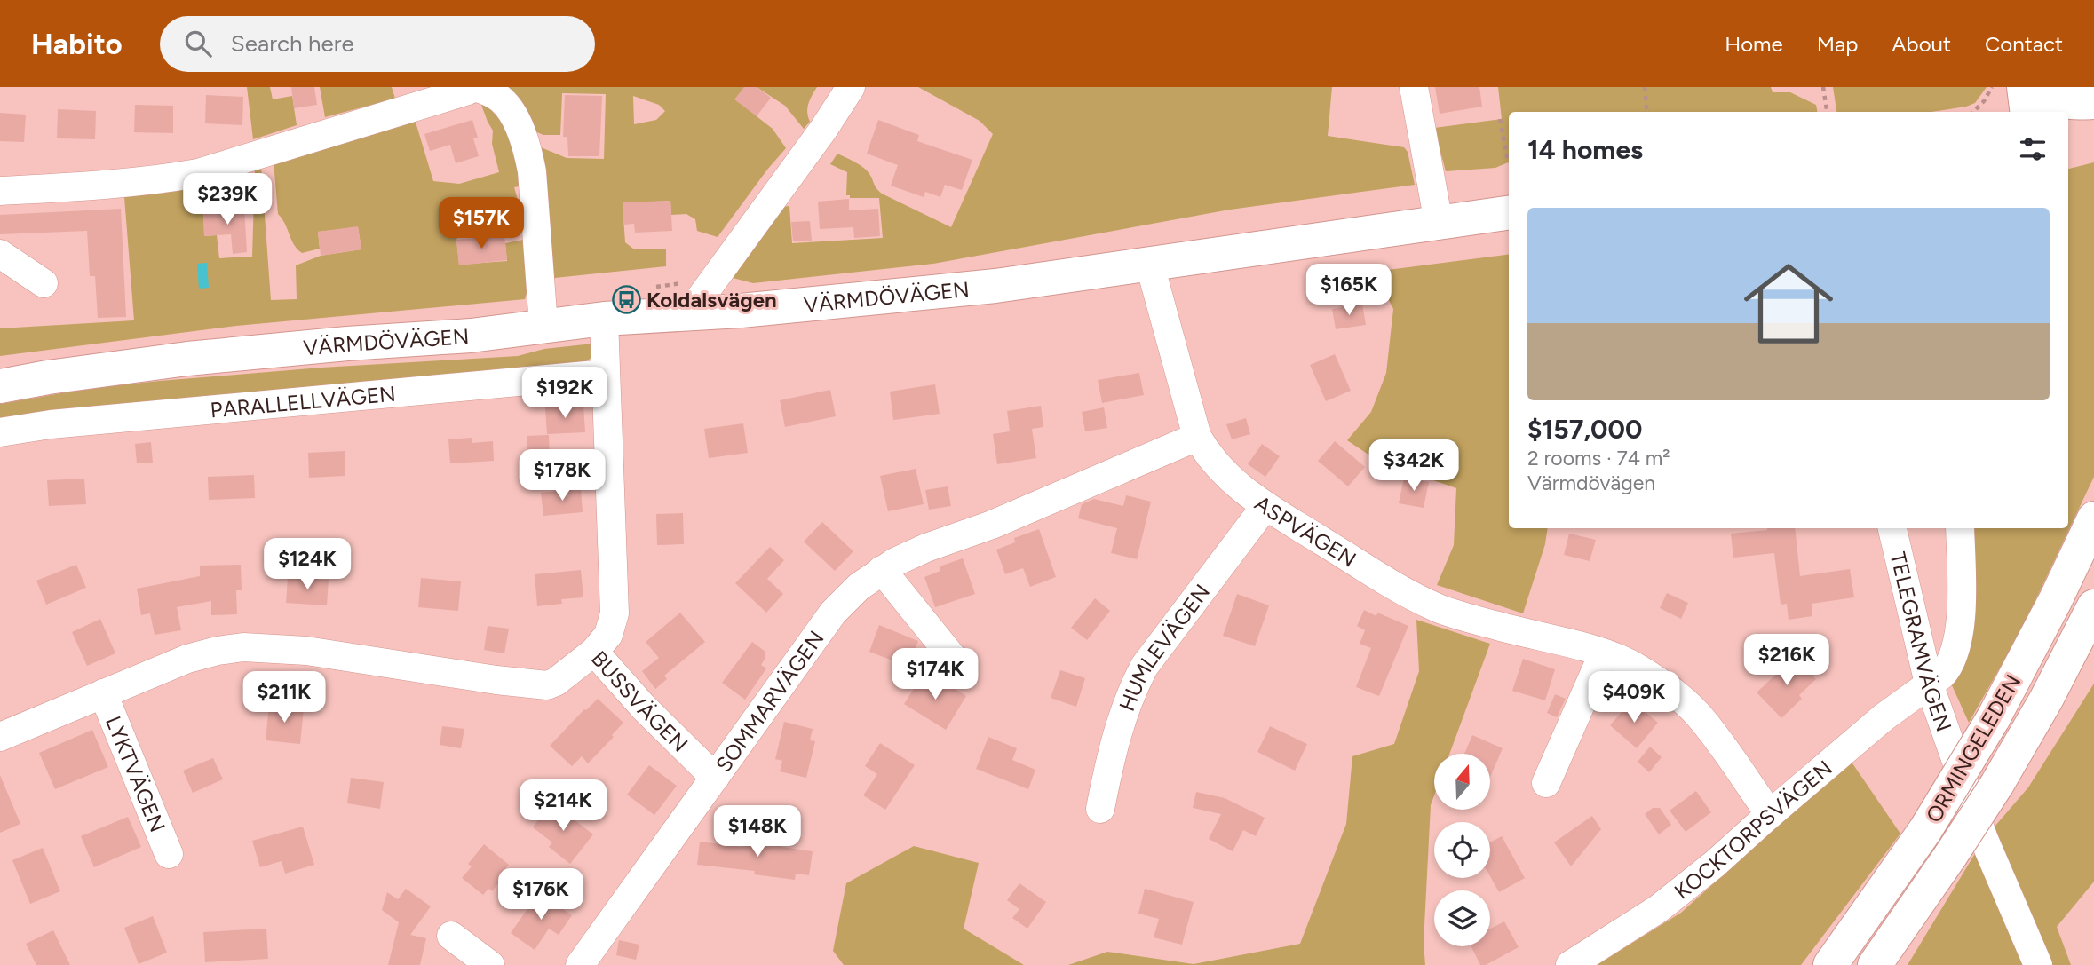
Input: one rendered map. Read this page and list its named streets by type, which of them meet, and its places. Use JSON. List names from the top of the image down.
{
  "streets": {
    "main road": ["VÄRMDÖVÄGEN", "ORMINGELEDEN"],
    "street": [
      "PARALLELLVÄGEN",
      "ASPVÄGEN",
      "TELEGRAMVÄGEN",
      "HUMLEVÄGEN",
      "BUSSVÄGEN",
      "SOMMARVÄGEN",
      "LYKTVÄGEN",
      "KOCKTORPSVÄGEN"
    ]
  },
  "crossings": [
    ["VÄRMDÖVÄGEN", "ASPVÄGEN"],
    ["VÄRMDÖVÄGEN", "BUSSVÄGEN"],
    ["PARALLELLVÄGEN", "BUSSVÄGEN"],
    ["ASPVÄGEN", "HUMLEVÄGEN"],
    ["ASPVÄGEN", "SOMMARVÄGEN"],
    ["ASPVÄGEN", "KOCKTORPSVÄGEN"],
    ["TELEGRAMVÄGEN", "KOCKTORPSVÄGEN"],
    ["BUSSVÄGEN", "SOMMARVÄGEN"]
  ],
  "places": {
    "bus stop": ["Koldalsvägen"]
  },
  "north": "top",
  "page": {
    "header": "Habito",
    "search": "Search here",
    "nav": [
      "Home",
      "Map",
      "About",
      "Contact"
    ],
    "heading": "14 homes",
    "price": [
      "$239K",
      "$157K",
      "$165K",
      "$192K",
      "$342K",
      "$178K",
      "$124K",
      "$216K",
      "$174K",
      "$211K",
      "$409K",
      "$214K",
      "$148K",
      "$176K"
    ],
    "list": [
      {
        "name": "$157,000",
        "note": "2 rooms · 74 m² · Värmdövägen"
      }
    ]
  }
}
